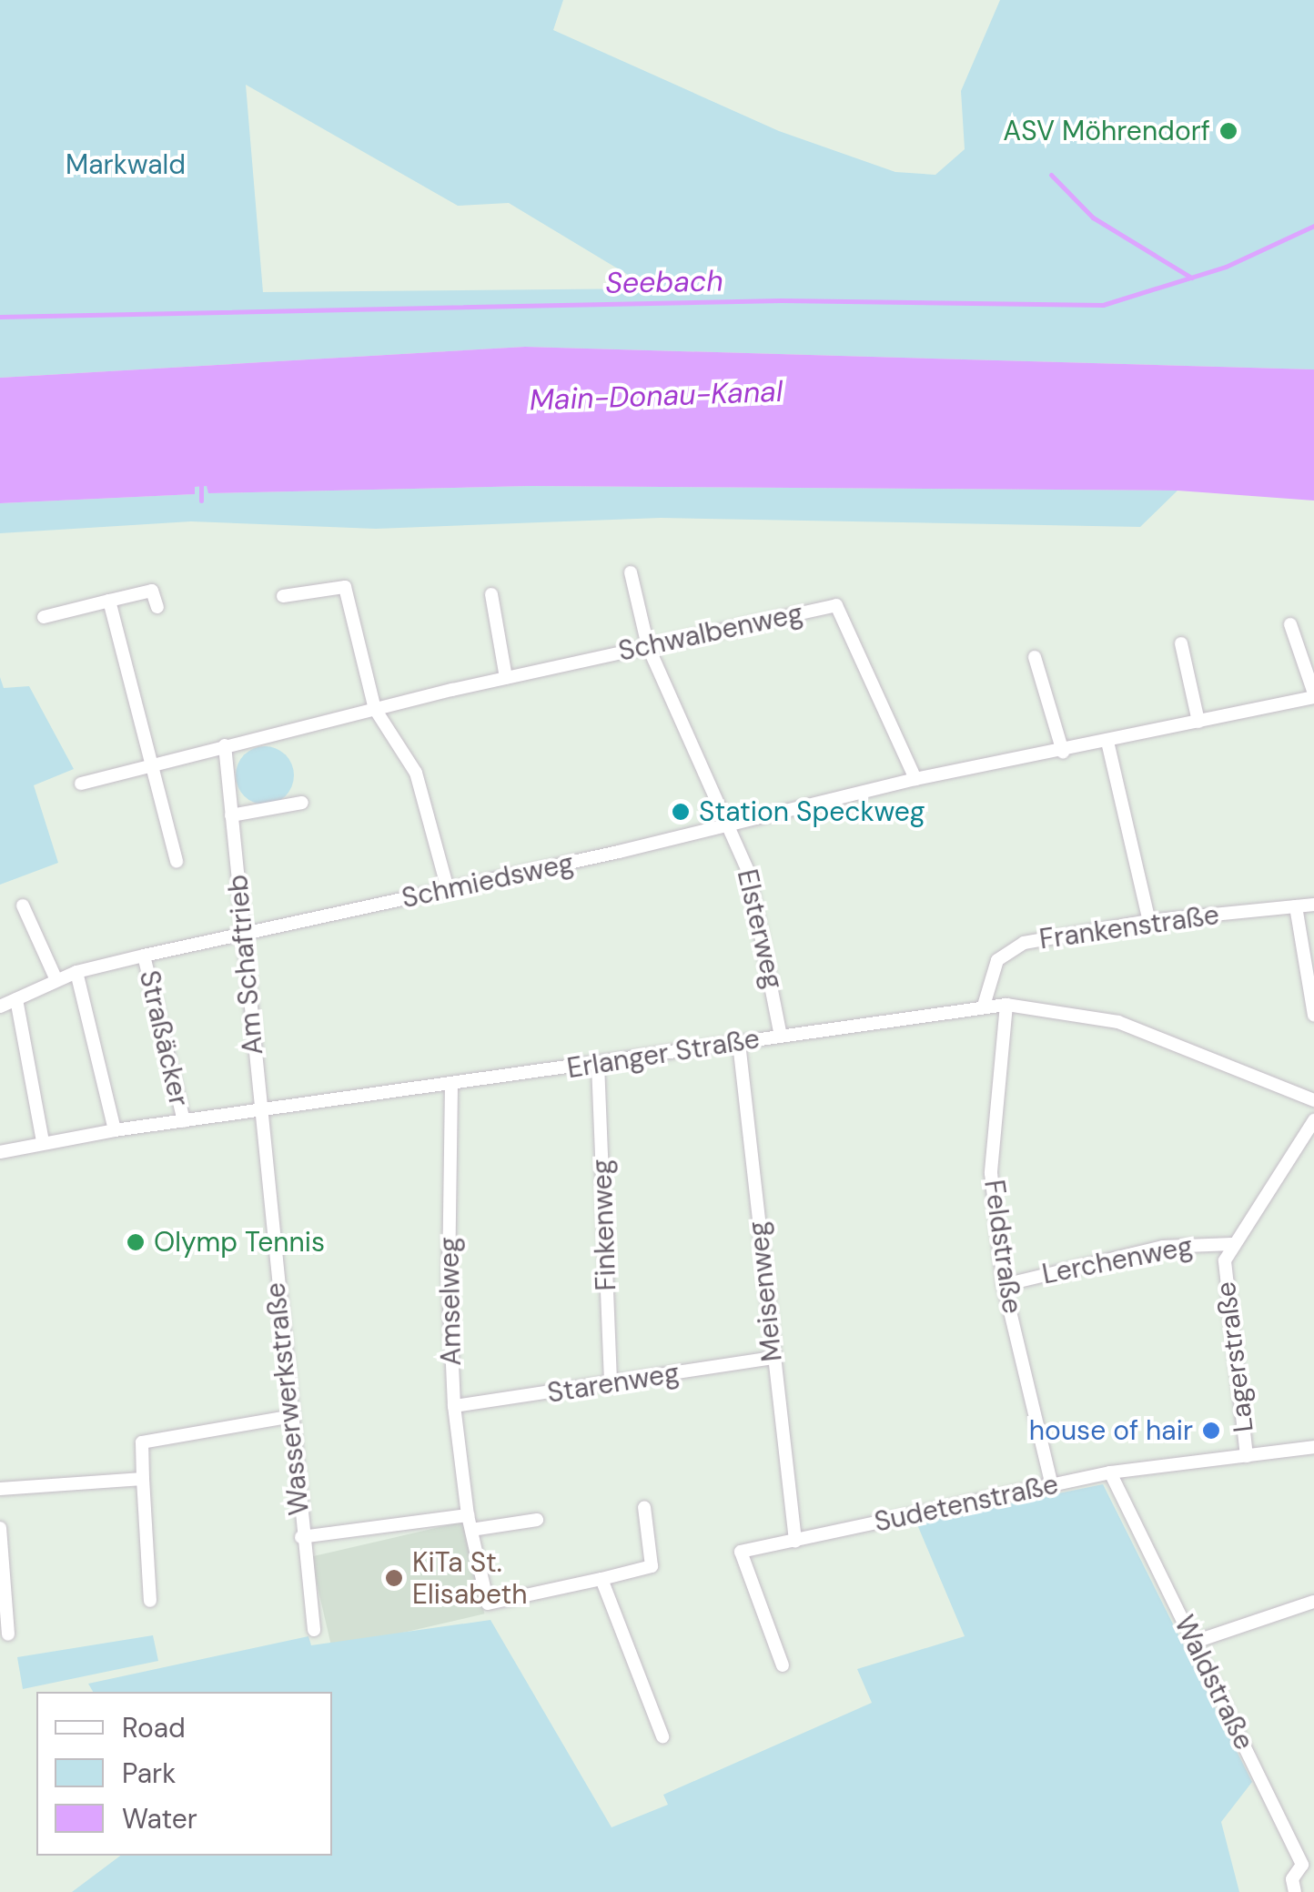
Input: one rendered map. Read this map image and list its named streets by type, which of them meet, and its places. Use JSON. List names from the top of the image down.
{
  "streets": {
    "street": [
      "Schwalbenweg",
      "Schmiedsweg",
      "Frankenstraße",
      "Elsterweg",
      "Am Schaftrieb",
      "Straßäcker",
      "Erlanger Straße",
      "Finkenweg",
      "Feldstraße",
      "Lerchenweg",
      "Meisenweg",
      "Amselweg",
      "Lagerstraße",
      "Starenweg",
      "Wasserwerkstraße",
      "Sudetenstraße",
      "Waldstraße"
    ]
  },
  "crossings": [
    ["Schwalbenweg", "Schmiedsweg"],
    ["Schwalbenweg", "Elsterweg"],
    ["Schwalbenweg", "Am Schaftrieb"],
    ["Schmiedsweg", "Elsterweg"],
    ["Schmiedsweg", "Am Schaftrieb"],
    ["Schmiedsweg", "Straßäcker"],
    ["Frankenstraße", "Erlanger Straße"],
    ["Elsterweg", "Erlanger Straße"],
    ["Am Schaftrieb", "Straßäcker"],
    ["Am Schaftrieb", "Erlanger Straße"],
    ["Am Schaftrieb", "Wasserwerkstraße"],
    ["Straßäcker", "Erlanger Straße"],
    ["Erlanger Straße", "Finkenweg"],
    ["Erlanger Straße", "Feldstraße"],
    ["Erlanger Straße", "Meisenweg"],
    ["Erlanger Straße", "Amselweg"],
    ["Erlanger Straße", "Wasserwerkstraße"],
    ["Finkenweg", "Starenweg"],
    ["Feldstraße", "Lerchenweg"],
    ["Feldstraße", "Sudetenstraße"],
    ["Lerchenweg", "Lagerstraße"],
    ["Meisenweg", "Starenweg"],
    ["Meisenweg", "Sudetenstraße"],
    ["Amselweg", "Starenweg"],
    ["Lagerstraße", "Sudetenstraße"],
    ["Sudetenstraße", "Waldstraße"]
  ],
  "water": ["Seebach", "Main-Donau-Kanal"],
  "parks": ["Markwald"],
  "places": [
    "ASV Möhrendorf",
    "Station Speckweg",
    "Olymp Tennis",
    "house of hair",
    "KiTa St. Elisabeth"
  ],
  "legend": ["Road", "Park", "Water"]
}
